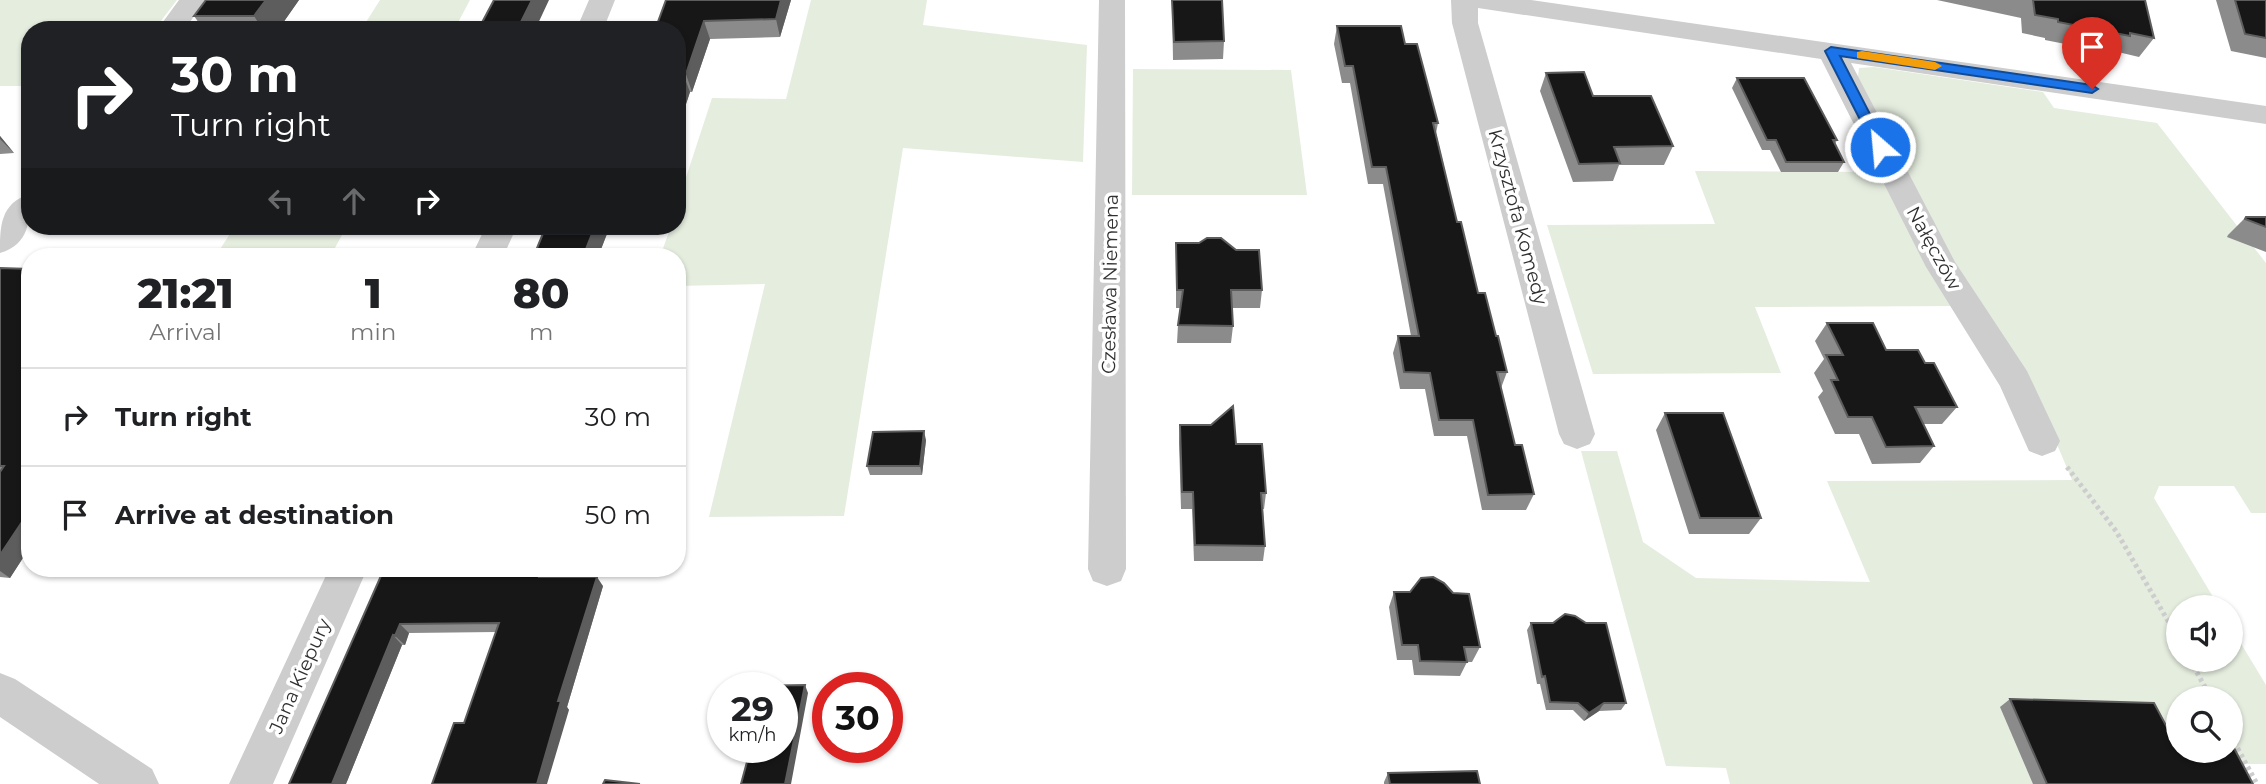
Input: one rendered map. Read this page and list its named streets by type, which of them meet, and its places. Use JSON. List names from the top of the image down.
{
  "streets": {
    "street": [
      "Krzysztofa Komedy",
      "Nałęczów",
      "Czesława Niemena",
      "Jana Kiepury"
    ]
  },
  "page": {
    "turn": ["30 m", "Turn right"],
    "eta": [
      "21:21",
      "Arrival",
      "1",
      "min",
      "80",
      "m"
    ],
    "list": [
      {
        "name": "Turn right",
        "value": "30 m"
      },
      {
        "name": "Arrive at destination",
        "value": "50 m"
      }
    ],
    "speed": "29 km/h",
    "limit": "30"
  }
}
